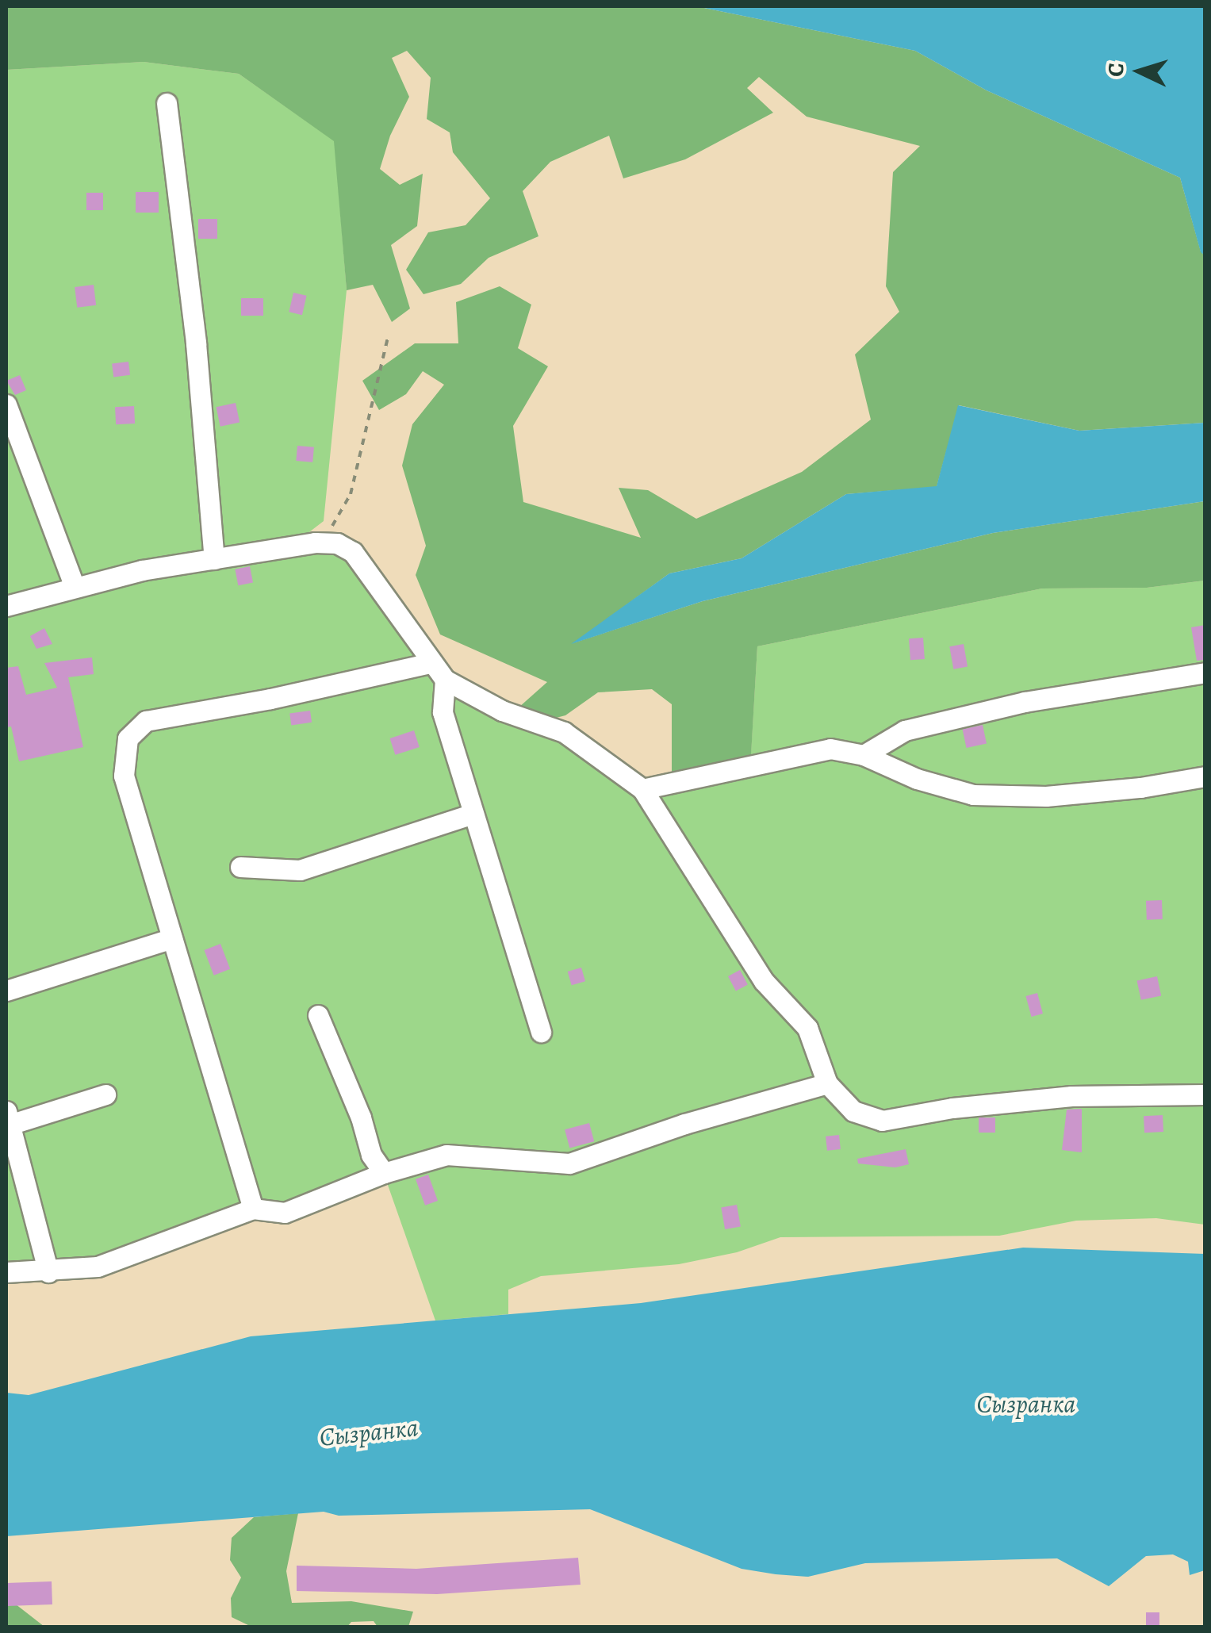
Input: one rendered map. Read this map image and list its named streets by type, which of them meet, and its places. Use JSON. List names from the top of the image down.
{
  "water": ["Сызранка"],
  "north": "left"
}
